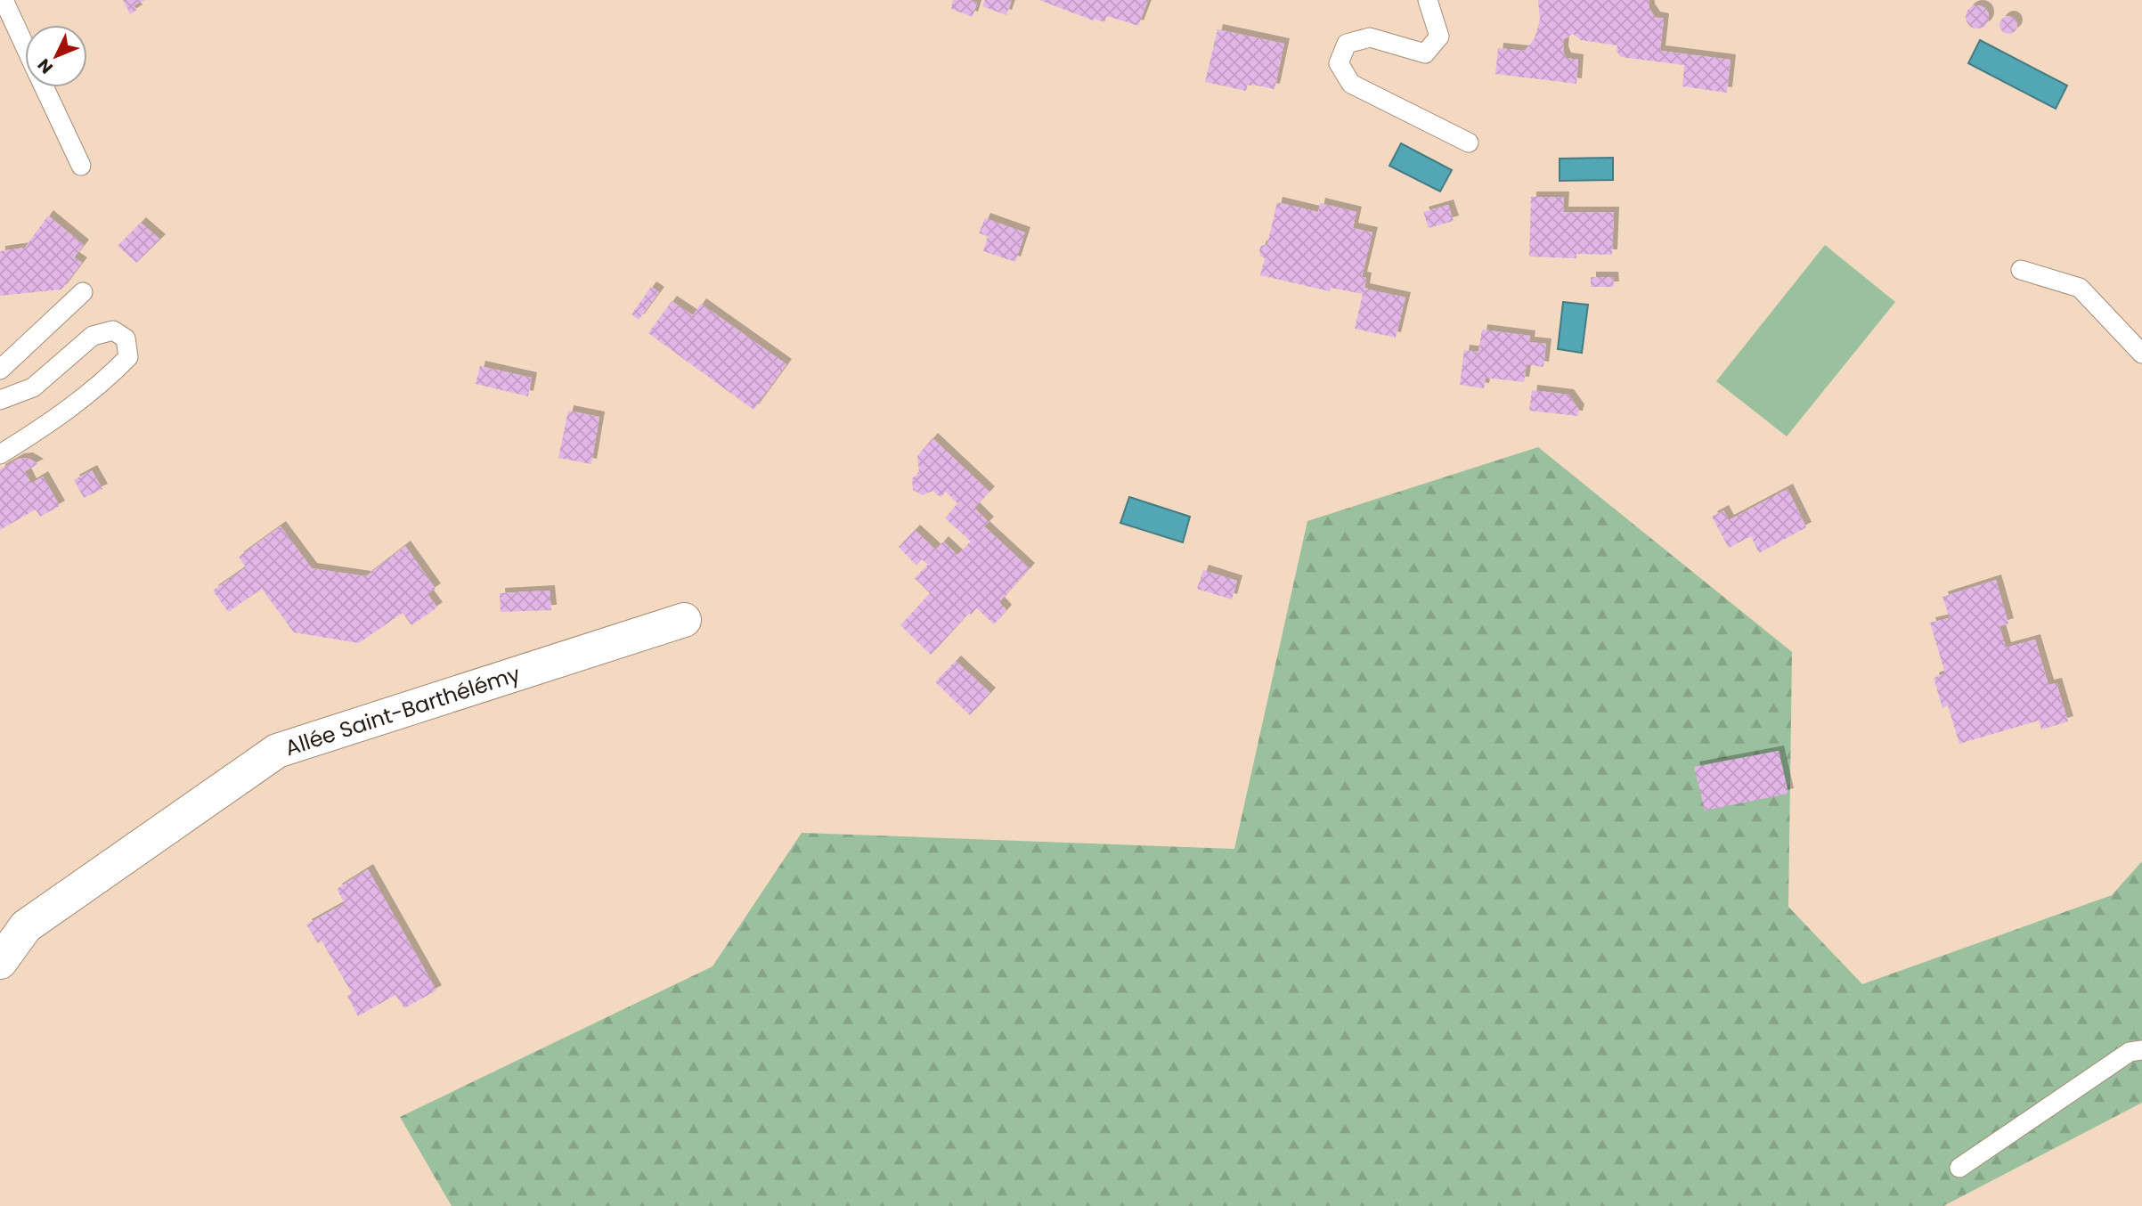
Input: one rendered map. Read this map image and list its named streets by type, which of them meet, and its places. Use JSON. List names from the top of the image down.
{
  "streets": {
    "street": ["Allée Saint-Barthélémy"]
  },
  "north": "bottom left"
}
